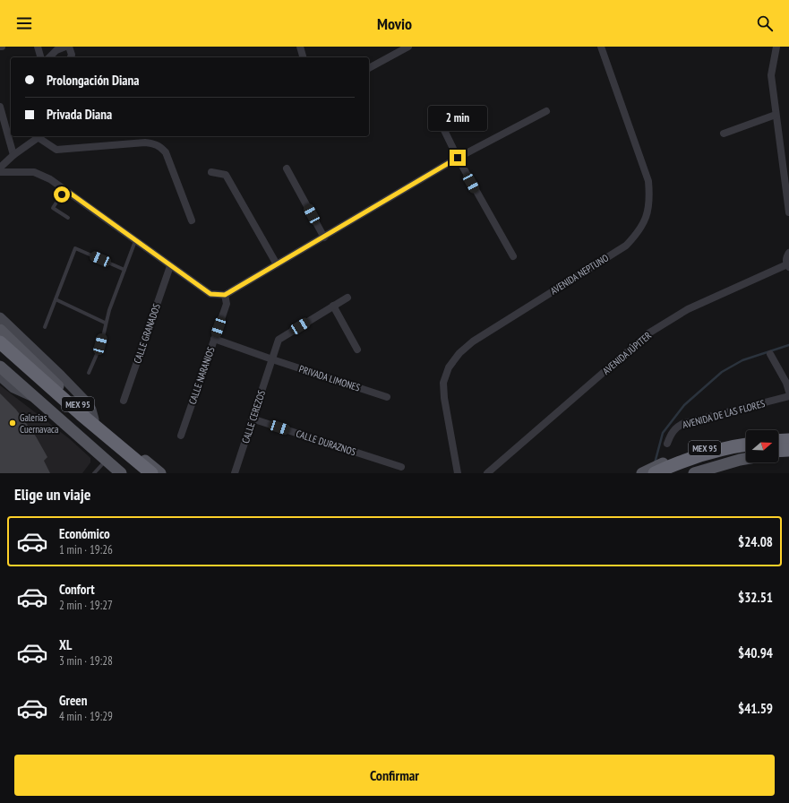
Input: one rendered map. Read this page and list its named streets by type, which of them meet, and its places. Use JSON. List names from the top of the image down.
{
  "streets": {
    "highway": ["MEX 95"],
    "street": [
      "AVENIDA NEPTUNO",
      "CALLE GRANADOS",
      "AVENIDA JÚPITER",
      "CALLE NARANJOS",
      "PRIVADA LIMONES",
      "AVENIDA DE LAS FLORES",
      "CALLE CEREZOS",
      "CALLE DURAZNOS"
    ]
  },
  "crossings": [
    ["CALLE NARANJOS", "PRIVADA LIMONES"],
    ["PRIVADA LIMONES", "CALLE CEREZOS"],
    ["CALLE CEREZOS", "CALLE DURAZNOS"]
  ],
  "places": ["Galerías Cuernavaca"],
  "north": "right",
  "page": {
    "header": "Movio",
    "banner": ["Prolongación Diana", "Privada Diana"],
    "bubble": "2 min",
    "heading": "Elige un viaje",
    "list": [
      {
        "name": "Económico",
        "note": "1 min · 19:26",
        "value": "$24.08"
      },
      {
        "name": "Confort",
        "note": "2 min · 19:27",
        "value": "$32.51"
      },
      {
        "name": "XL",
        "note": "3 min · 19:28",
        "value": "$40.94"
      },
      {
        "name": "Green",
        "note": "4 min · 19:29",
        "value": "$41.59"
      }
    ],
    "buttons": "Confirmar"
  }
}
